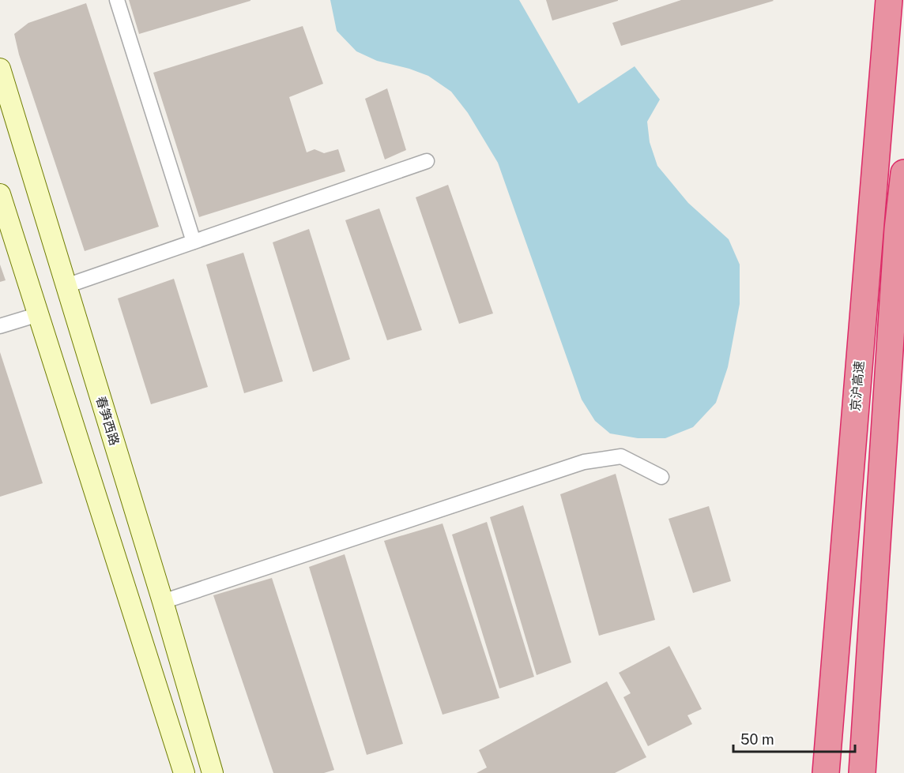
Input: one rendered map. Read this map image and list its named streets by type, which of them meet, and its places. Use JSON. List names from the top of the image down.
{
  "streets": {
    "highway": ["京沪高速"],
    "main road": ["春笋西路"]
  },
  "scale_bar": "50 m"
}
